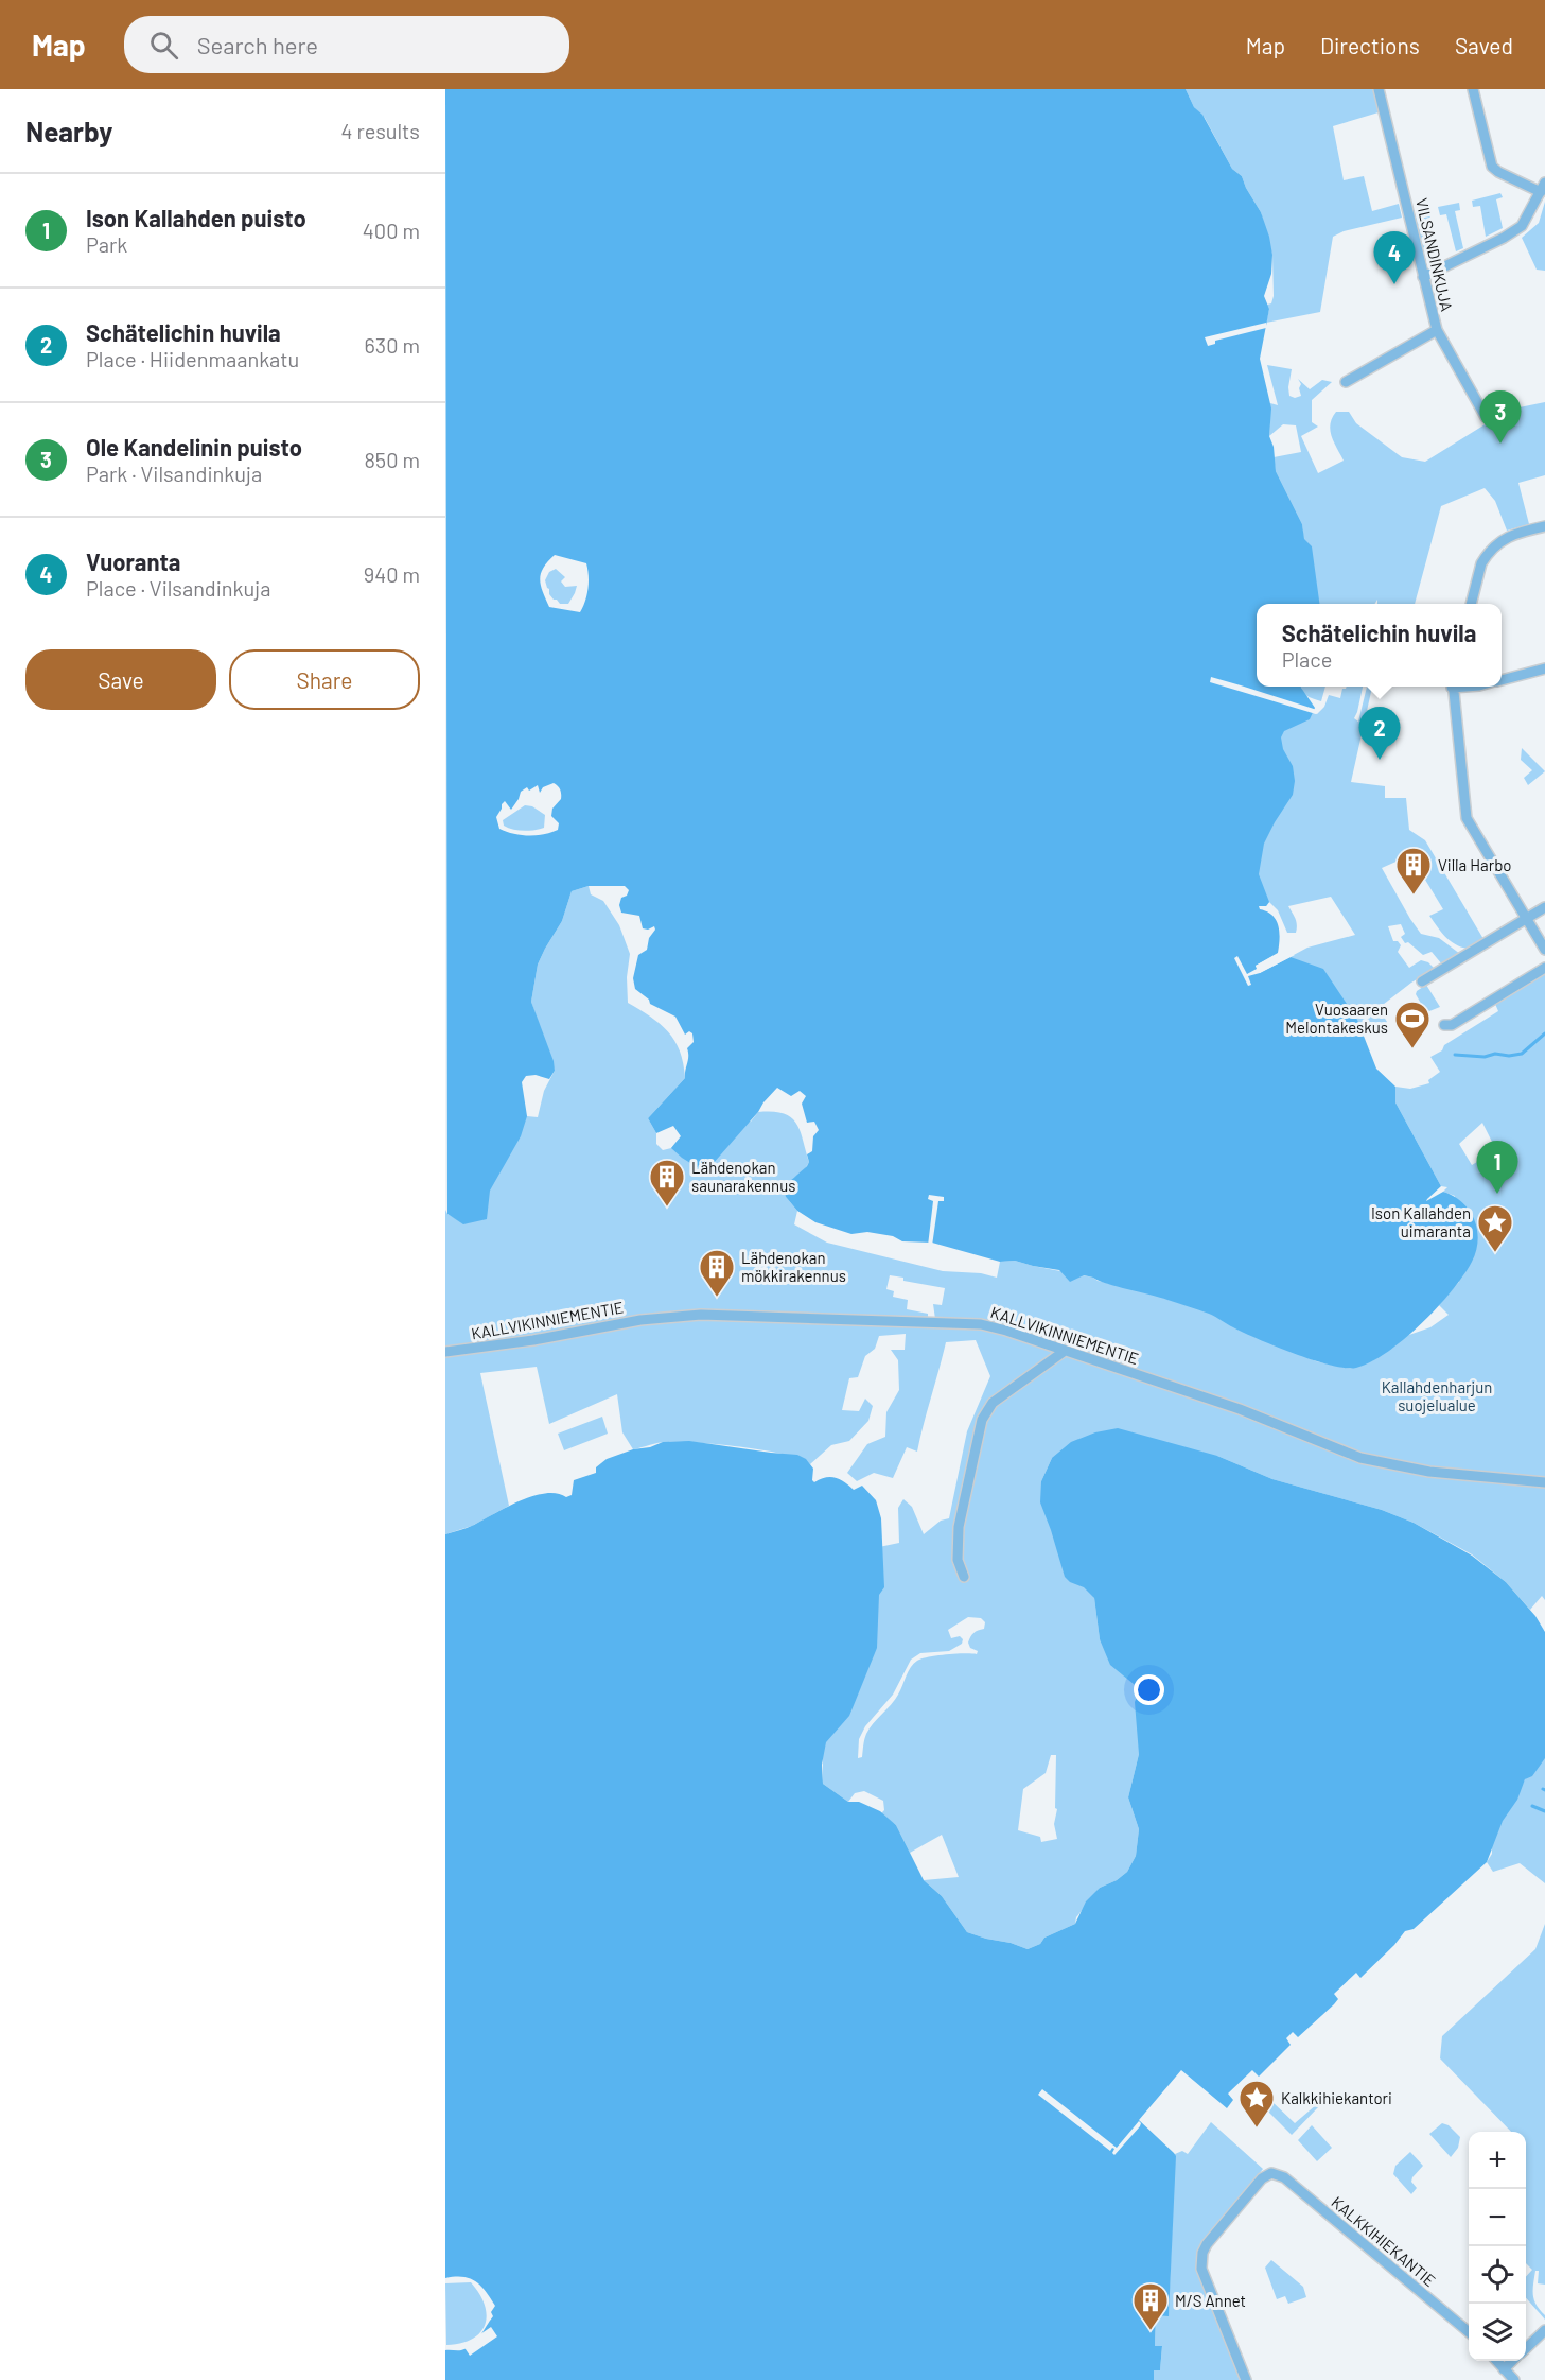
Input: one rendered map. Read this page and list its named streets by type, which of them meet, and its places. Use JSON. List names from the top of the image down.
{
  "streets": {
    "street": ["VILSANDINKUJA", "KALLVIKINNIEMENTIE", "KALKKIHIEKANTIE"]
  },
  "parks": ["Kallahdenharjun suojelualue"],
  "places": {
    "building": [
      "Villa Harbo",
      "Lähdenokan saunarakennus",
      "Lähdenokan mökkirakennus",
      "M/S Annet"
    ],
    "sports": ["Vuosaaren Melontakeskus"],
    "place": ["Ison Kallahden uimaranta", "Kalkkihiekantori"]
  },
  "page": {
    "header": "Map",
    "search": "Search here",
    "nav": ["Map", "Directions", "Saved"],
    "heading": ["Nearby", "4 results"],
    "list": [
      {
        "mark": "1",
        "name": "Ison Kallahden puisto",
        "note": "Park",
        "value": "400 m"
      },
      {
        "mark": "2",
        "name": "Schätelichin huvila",
        "note": "Place · Hiidenmaankatu",
        "value": "630 m"
      },
      {
        "mark": "3",
        "name": "Ole Kandelinin puisto",
        "note": "Park · Vilsandinkuja",
        "value": "850 m"
      },
      {
        "mark": "4",
        "name": "Vuoranta",
        "note": "Place · Vilsandinkuja",
        "value": "940 m"
      }
    ],
    "pins": [
      "4",
      "3",
      "2",
      "1"
    ],
    "popup": ["Schätelichin huvila", "Place"],
    "buttons": ["Save", "Share"],
    "map_buttons": ["+", "−"]
  }
}
